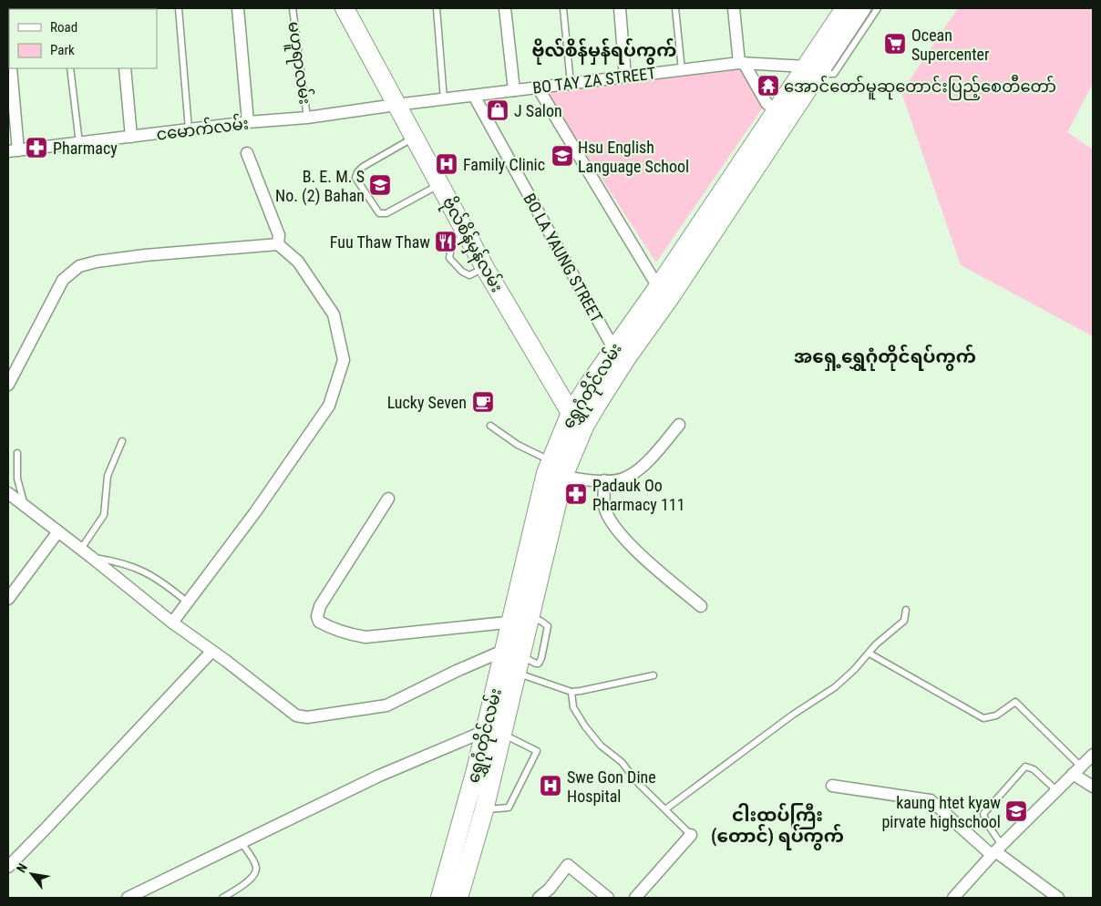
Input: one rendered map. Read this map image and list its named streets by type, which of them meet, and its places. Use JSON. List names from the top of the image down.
{
  "streets": {
    "main road": ["ဗိုလ်စိန်မှန်လမ်း", "ရွှေဂုံတိုင်လမ်း"],
    "street": ["BO TAY ZA STREET", "ငမောက်လမ်း", "BO LA YAUNG STREET"],
    "lane": ["မဟူရာလမ်း"]
  },
  "crossings": [
    ["မဟူရာလမ်း", "ငမောက်လမ်း"],
    ["BO TAY ZA STREET", "ငမောက်လမ်း"],
    ["BO TAY ZA STREET", "ဗိုလ်စိန်မှန်လမ်း"],
    ["BO TAY ZA STREET", "BO LA YAUNG STREET"],
    ["BO TAY ZA STREET", "ရွှေဂုံတိုင်လမ်း"],
    ["ငမောက်လမ်း", "ဗိုလ်စိန်မှန်လမ်း"],
    ["ဗိုလ်စိန်မှန်လမ်း", "ရွှေဂုံတိုင်လမ်း"],
    ["BO LA YAUNG STREET", "ရွှေဂုံတိုင်လမ်း"]
  ],
  "districts": ["ဗိုလ်စိန်မှန်ရပ်ကွက်", "အရှေ့ရွှေဂုံတိုင်ရပ်ကွက်", "ငါးထပ်ကြီး (တောင်) ရပ်ကွက်"],
  "places": {
    "supermarket": ["Ocean Supercenter"],
    "temple": ["အောင်တော်မူဆုတောင်းပြည့်စေတီတော်"],
    "shop": ["J Salon"],
    "pharmacy": ["Pharmacy", "Padauk Oo Pharmacy 111"],
    "school or university": ["Hsu English Language School", "B. E. M. S No. (2) Bahan", "kaung htet kyaw pirvate highschool"],
    "hospital": ["Family Clinic", "Swe Gon Dine Hospital"],
    "restaurant": ["Fuu Thaw Thaw"],
    "cafe": ["Lucky Seven"]
  },
  "legend": ["Road", "Park"],
  "north": "top left"
}
